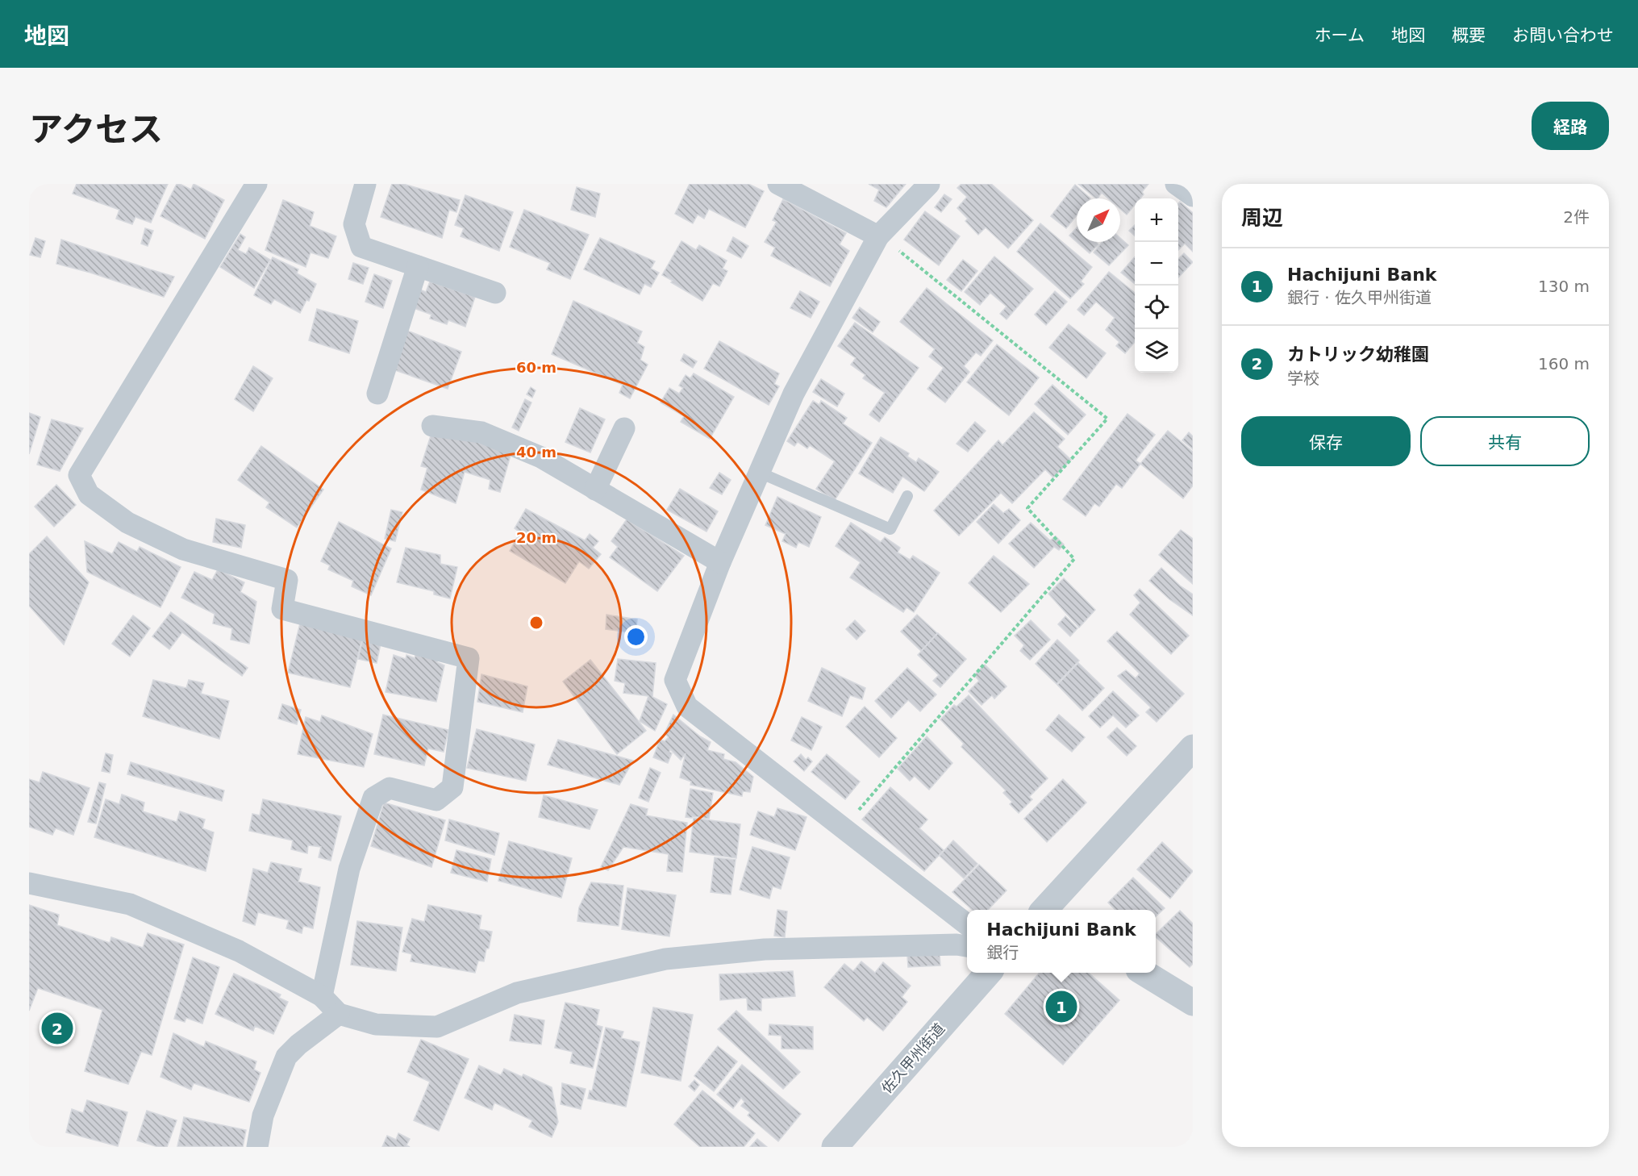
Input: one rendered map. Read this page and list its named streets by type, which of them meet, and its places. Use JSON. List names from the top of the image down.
{
  "streets": {
    "street": ["佐久甲州街道"]
  },
  "north": "top right",
  "page": {
    "header": "地図",
    "nav": [
      "ホーム",
      "地図",
      "概要",
      "お問い合わせ"
    ],
    "title": "アクセス",
    "buttons": [
      "経路",
      ["保存", "共有"]
    ],
    "heading": ["周辺", "2件"],
    "map_buttons": ["+", "−"],
    "list": [
      {
        "mark": "1",
        "name": "Hachijuni Bank",
        "note": "銀行 · 佐久甲州街道",
        "value": "130 m"
      },
      {
        "mark": "2",
        "name": "カトリック幼稚園",
        "note": "学校",
        "value": "160 m"
      }
    ],
    "popup": ["Hachijuni Bank", "銀行"],
    "pins": ["1", "2"]
  },
  "rings": ["60 m", "40 m", "20 m"]
}
